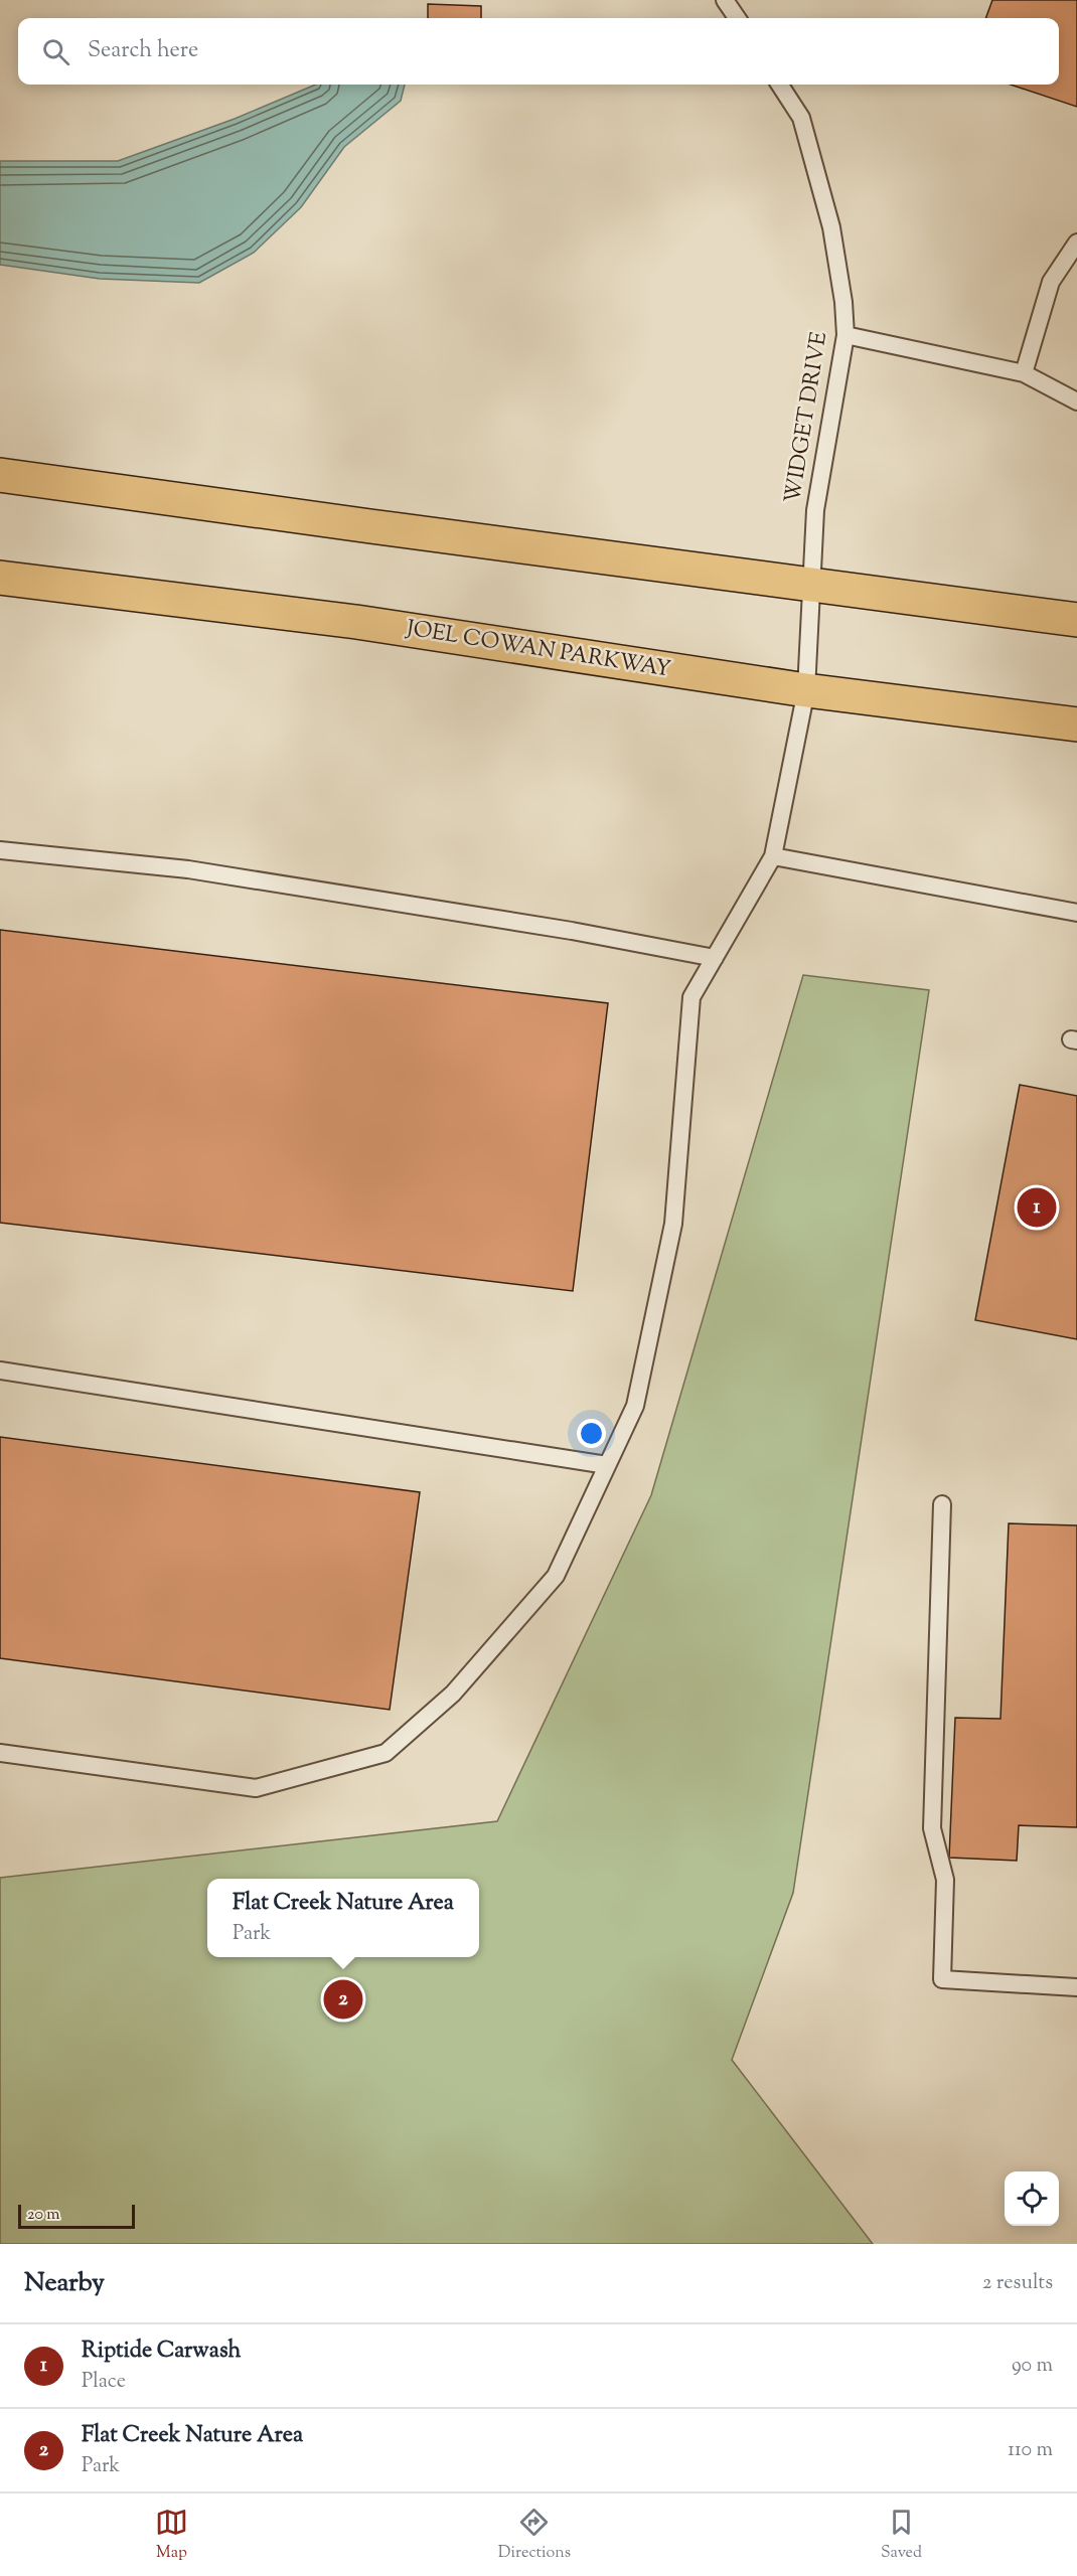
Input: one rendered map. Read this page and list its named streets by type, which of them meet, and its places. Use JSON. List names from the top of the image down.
{
  "streets": {
    "main road": ["JOEL COWAN PARKWAY"],
    "lane": ["WIDGET DRIVE"]
  },
  "crossings": [
    ["WIDGET DRIVE", "JOEL COWAN PARKWAY"]
  ],
  "scale_bar": "20 m",
  "page": {
    "search": "Search here",
    "pins": ["1", "2"],
    "popup": ["Flat Creek Nature Area", "Park"],
    "scale": "20 m",
    "heading": ["Nearby", "2 results"],
    "list": [
      {
        "mark": "1",
        "name": "Riptide Carwash",
        "note": "Place",
        "value": "90 m"
      },
      {
        "mark": "2",
        "name": "Flat Creek Nature Area",
        "note": "Park",
        "value": "110 m"
      }
    ],
    "nav": ["Map", "Directions", "Saved"]
  }
}
